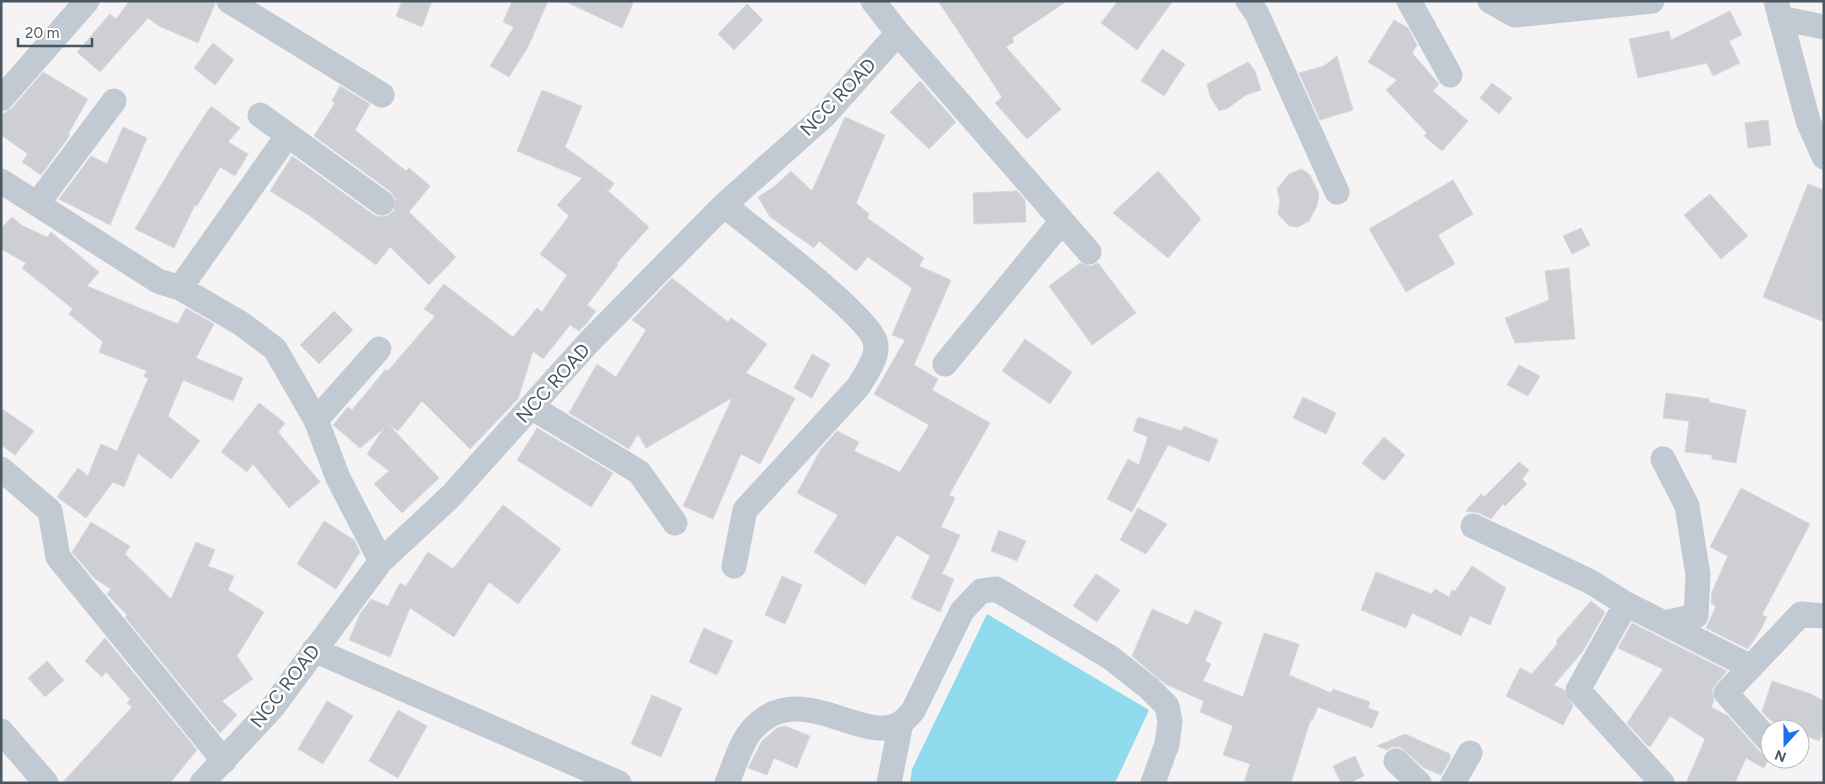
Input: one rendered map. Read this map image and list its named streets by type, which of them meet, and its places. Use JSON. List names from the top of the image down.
{
  "streets": {
    "street": ["NCC ROAD"]
  },
  "scale_bar": "20 m",
  "north": "bottom"
}
